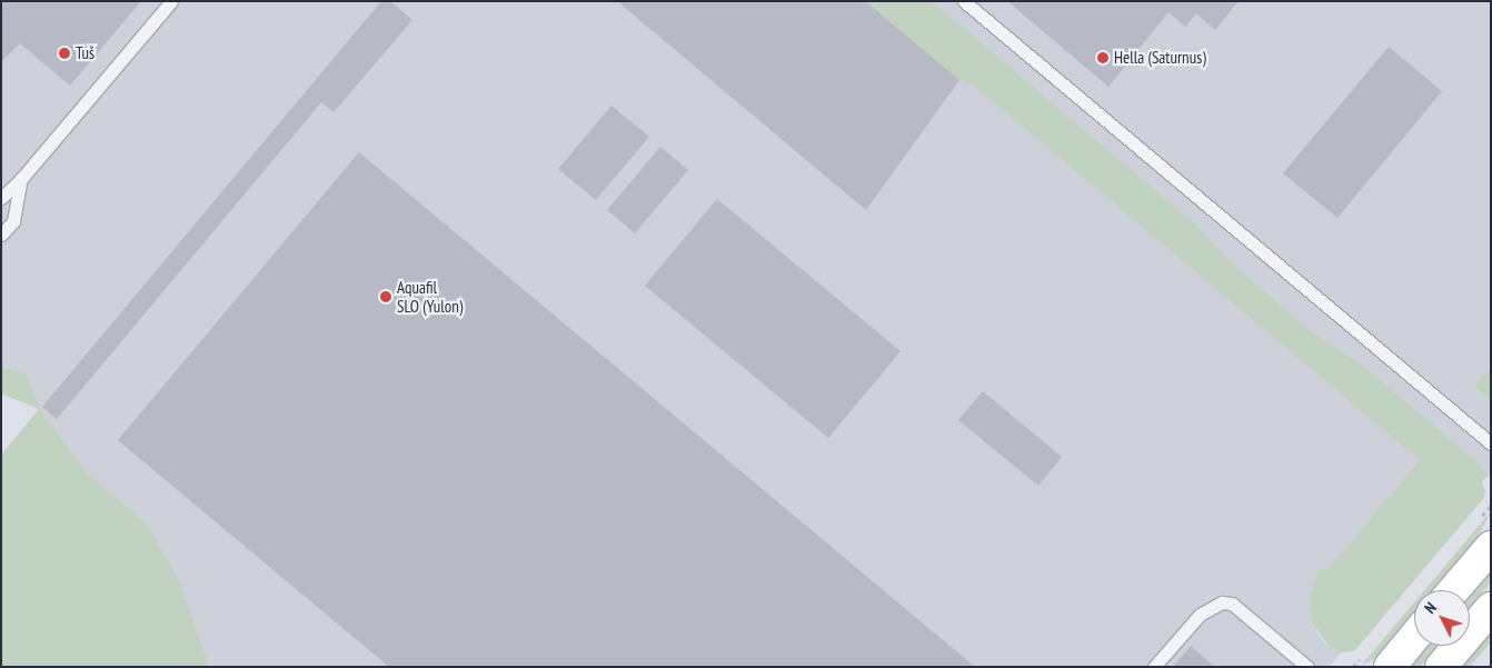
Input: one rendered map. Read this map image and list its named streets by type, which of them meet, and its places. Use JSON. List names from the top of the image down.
{
  "places": ["Tuš", "Hella (Saturnus)", "Aquafil SLO (Yulon)"],
  "north": "top left"
}
